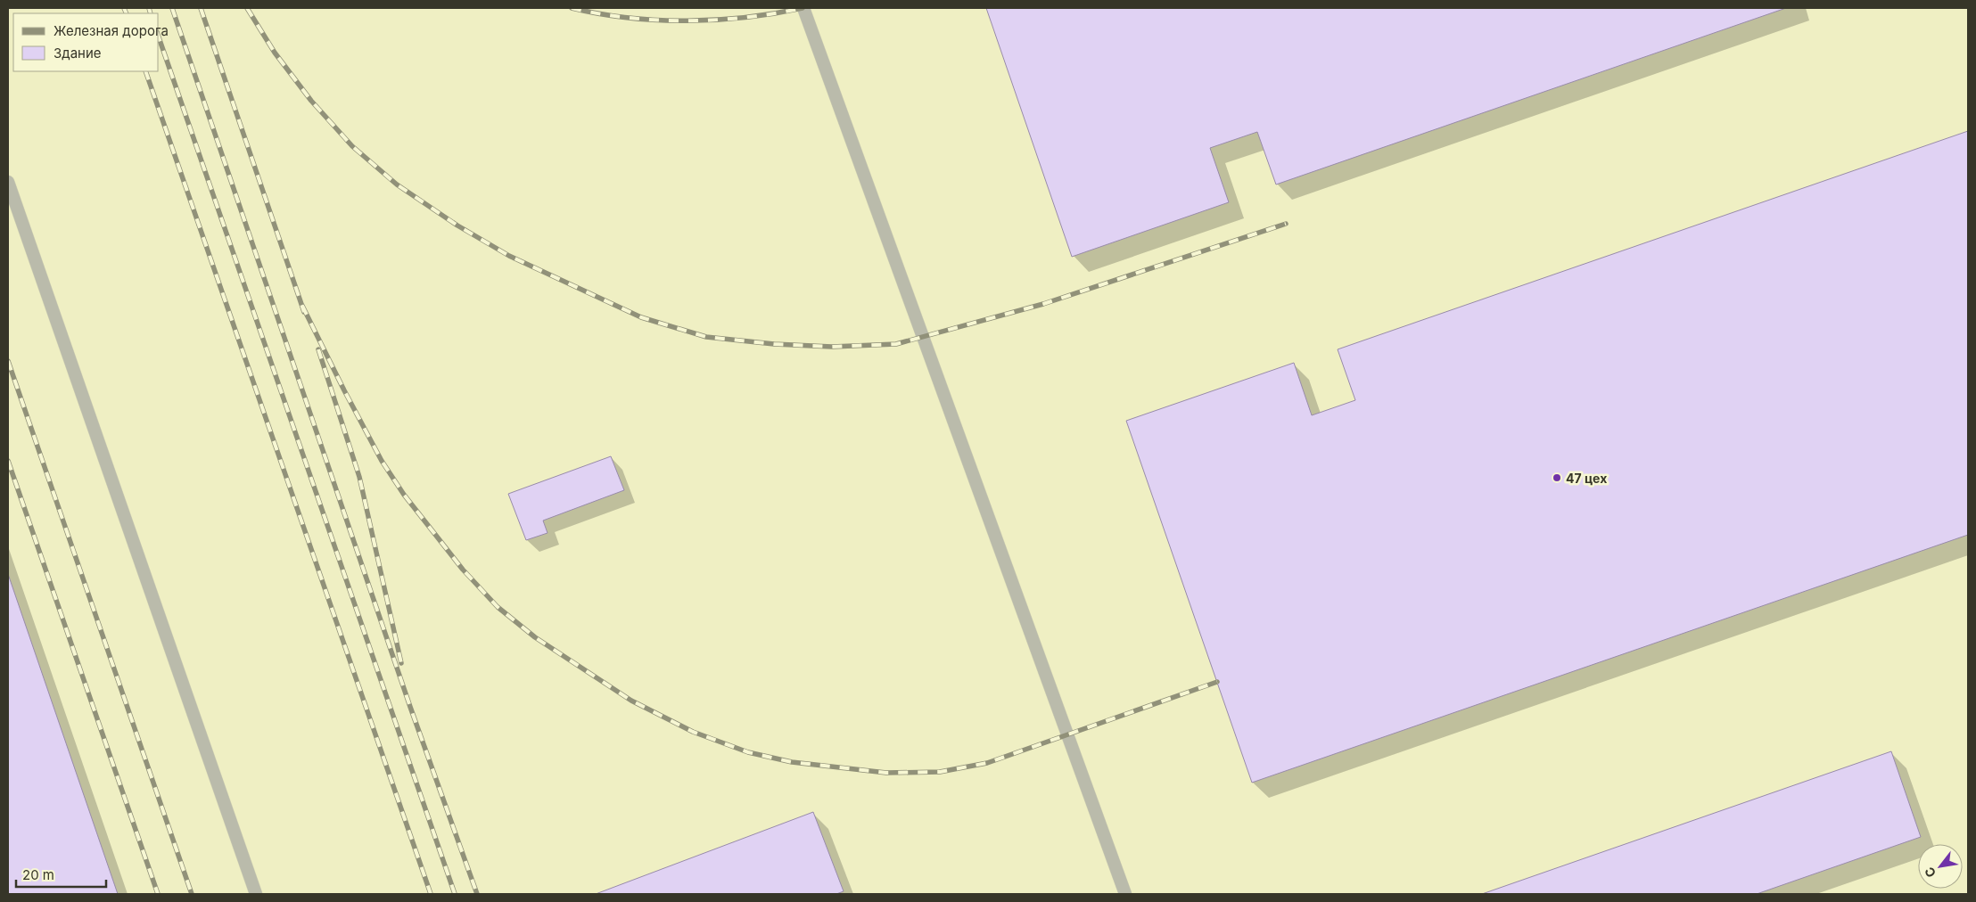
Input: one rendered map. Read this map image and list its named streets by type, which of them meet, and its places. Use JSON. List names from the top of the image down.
{
  "places": ["47 цех"],
  "legend": ["Железная дорога", "Здание"],
  "scale_bar": "20 m",
  "north": "bottom left"
}
